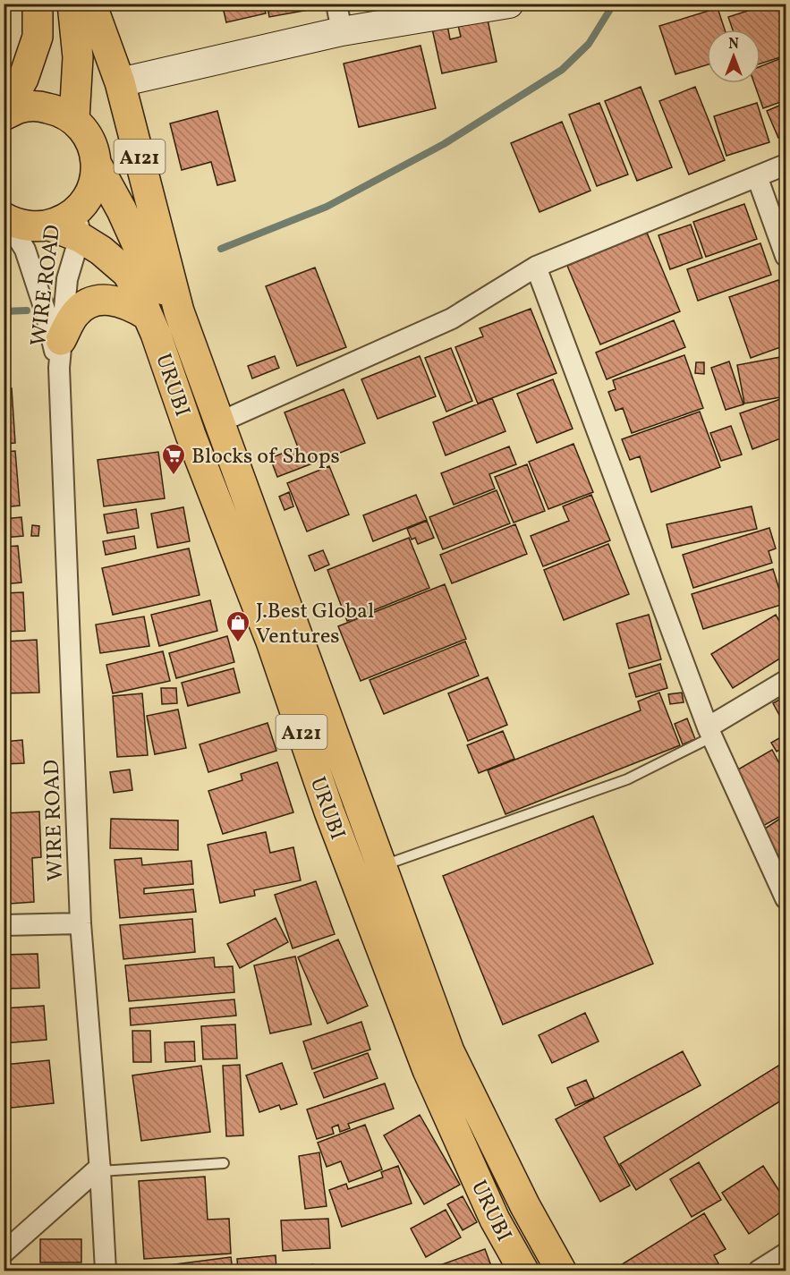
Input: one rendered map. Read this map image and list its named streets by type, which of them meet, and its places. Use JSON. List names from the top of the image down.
{
  "streets": {
    "highway": ["A121", "URUBI"],
    "street": ["WIRE ROAD"]
  },
  "crossings": [
    ["A121", "WIRE ROAD"],
    ["A121", "URUBI"],
    ["WIRE ROAD", "URUBI"]
  ],
  "places": {
    "supermarket": ["Blocks of Shops"],
    "shop": ["J.Best Global Ventures"]
  },
  "north": "top"
}
